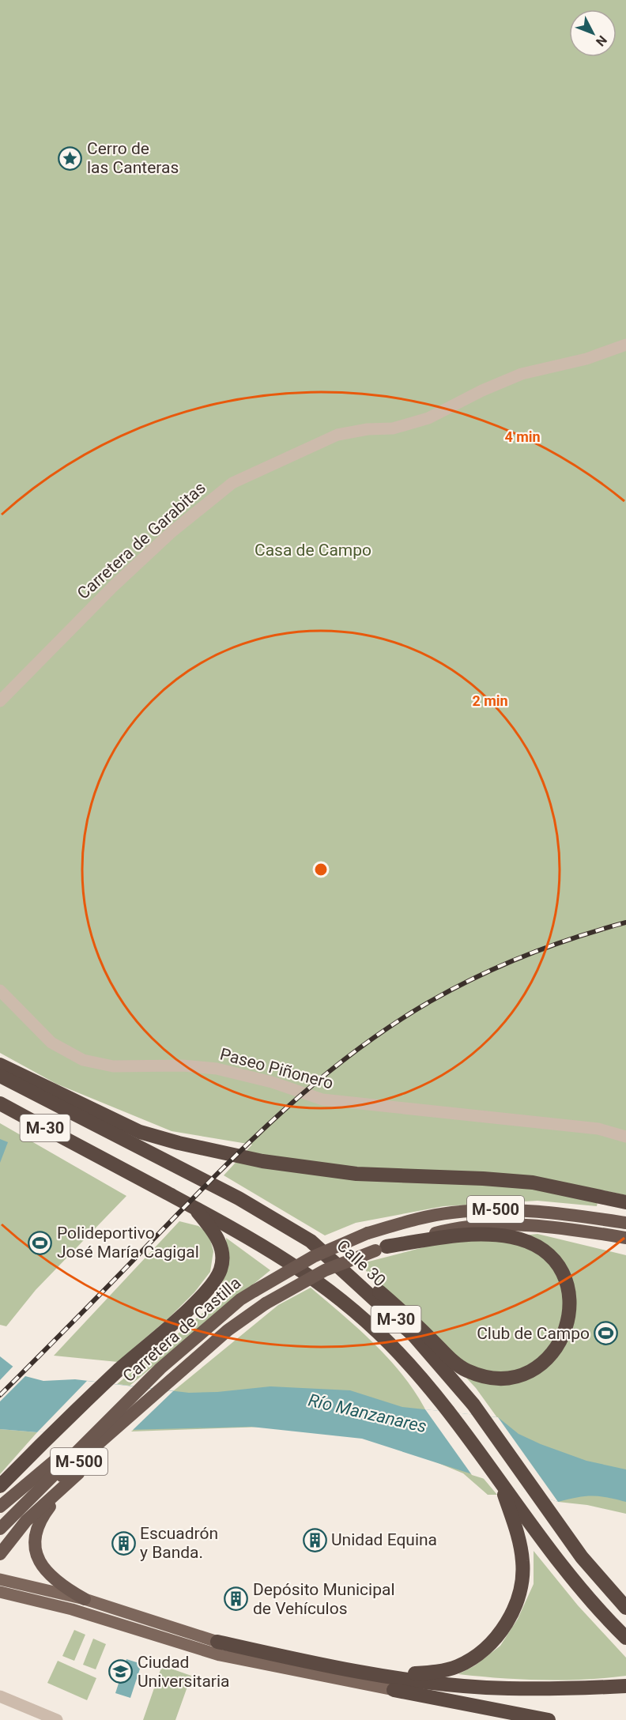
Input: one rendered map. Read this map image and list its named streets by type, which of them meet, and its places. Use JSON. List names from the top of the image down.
{
  "streets": {
    "highway": [
      "M-30",
      "M-500",
      "Calle 30",
      "Carretera de Castilla"
    ],
    "street": ["Carretera de Garabitas", "Paseo Piñonero"]
  },
  "crossings": [
    ["M-500", "Carretera de Castilla"]
  ],
  "water": ["Río Manzanares"],
  "parks": ["Casa de Campo"],
  "places": {
    "place": ["Cerro de las Canteras"],
    "sports": ["Polideportivo José María Cagigal", "Club de Campo"],
    "building": ["Unidad Equina", "Escuadrón y Banda.", "Depósito Municipal de Vehículos"],
    "school or university": ["Ciudad Universitaria"]
  },
  "north": "bottom right",
  "rings": ["4 min", "2 min"]
}
